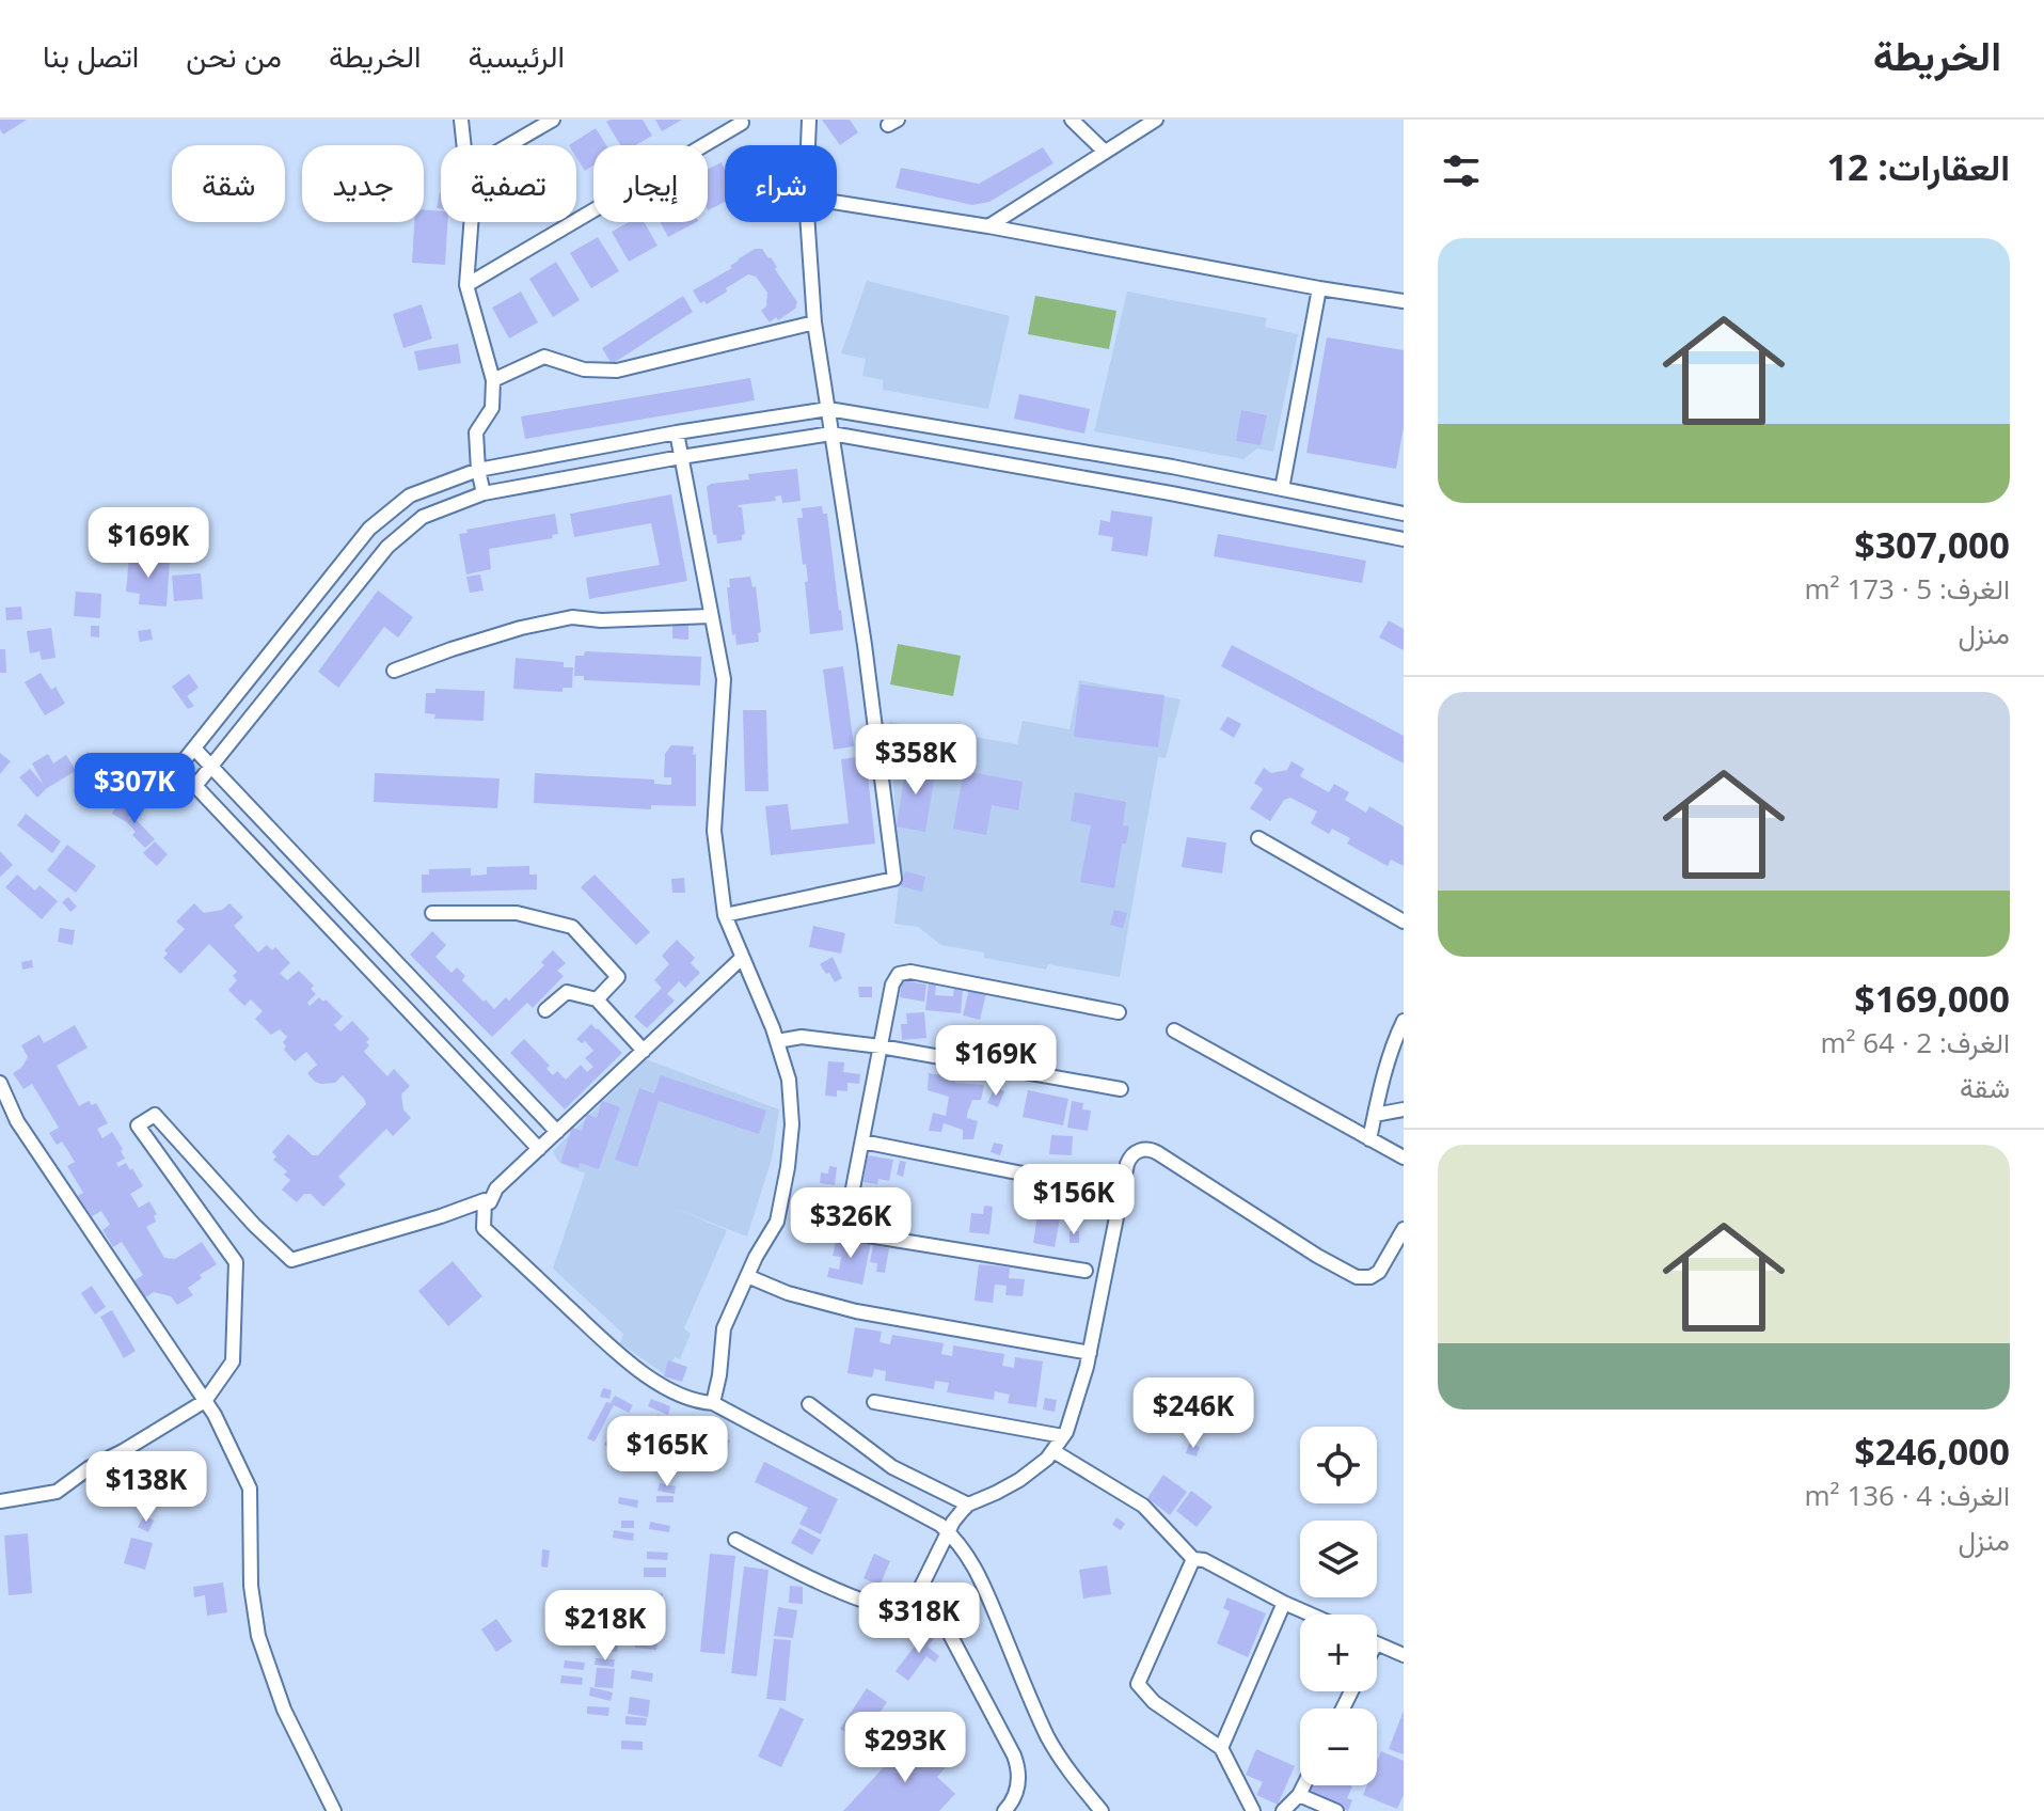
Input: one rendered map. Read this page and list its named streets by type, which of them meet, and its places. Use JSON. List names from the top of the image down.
{
  "page": {
    "header": "الخريطة",
    "nav": [
      "الرئيسية",
      "الخريطة",
      "من نحن",
      "اتصل بنا"
    ],
    "heading": "العقارات: 12",
    "chip": [
      "شراء",
      "إيجار",
      "تصفية",
      "جديد",
      "شقة"
    ],
    "list": [
      {
        "name": "$307,000",
        "note": "الغرف: 5 · 173 m² · منزل"
      },
      {
        "name": "$169,000",
        "note": "الغرف: 2 · 64 m² · شقة"
      },
      {
        "name": "$246,000",
        "note": "الغرف: 4 · 136 m² · منزل"
      }
    ],
    "price": [
      "$169K",
      "$358K",
      "$307K",
      "$169K",
      "$156K",
      "$326K",
      "$246K",
      "$165K",
      "$138K",
      "$318K",
      "$218K",
      "$293K"
    ],
    "map_buttons": ["+", "−"]
  }
}
